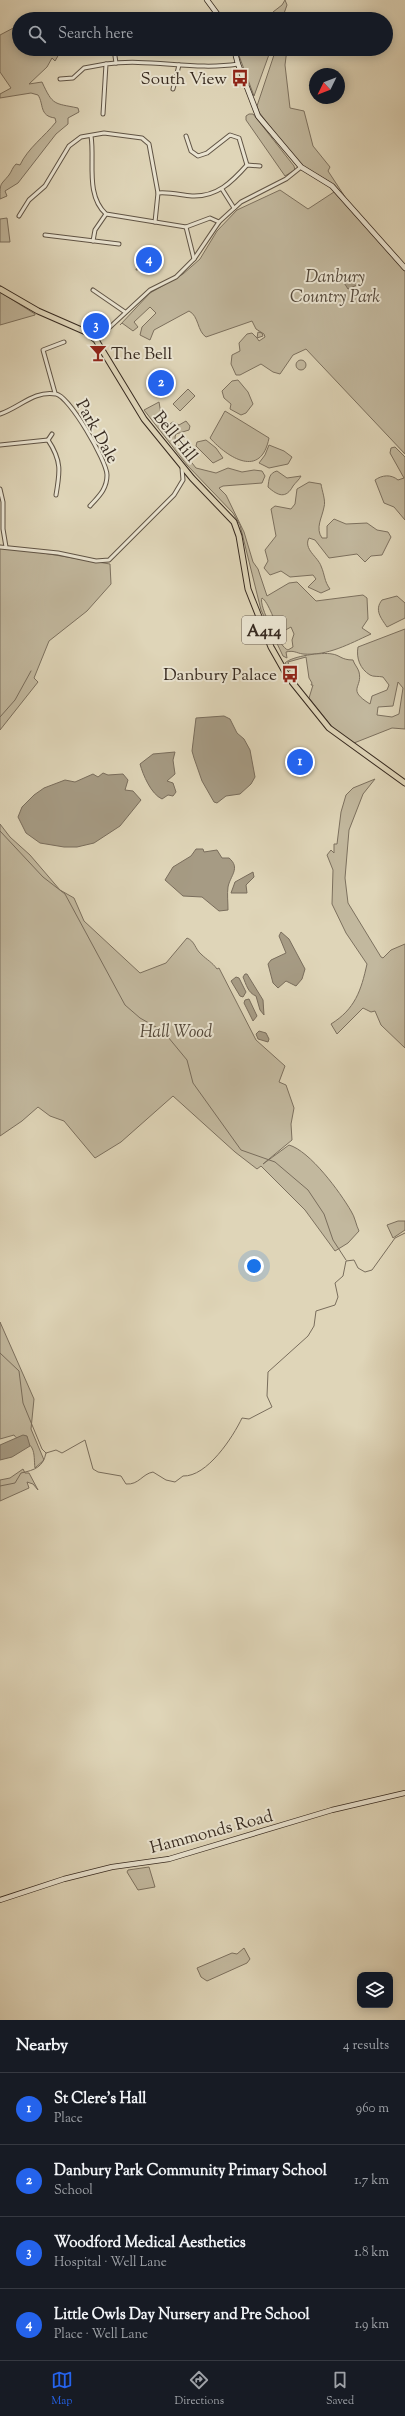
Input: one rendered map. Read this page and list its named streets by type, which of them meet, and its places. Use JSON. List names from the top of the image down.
{
  "streets": {
    "main road": ["Bell Hill", "A414"],
    "street": ["Park Dale", "Hammonds Road"]
  },
  "crossings": [
    ["Bell Hill", "A414"]
  ],
  "parks": ["Danbury Country Park", "Hall Wood"],
  "places": {
    "bus stop": ["South View", "Danbury Palace"],
    "bar": ["The Bell"]
  },
  "north": "bottom left",
  "page": {
    "search": "Search here",
    "pins": [
      "4",
      "3",
      "2",
      "1"
    ],
    "heading": ["Nearby", "4 results"],
    "list": [
      {
        "mark": "1",
        "name": "St Clere's Hall",
        "note": "Place",
        "value": "960 m"
      },
      {
        "mark": "2",
        "name": "Danbury Park Community Primary School",
        "note": "School",
        "value": "1.7 km"
      },
      {
        "mark": "3",
        "name": "Woodford Medical Aesthetics",
        "note": "Hospital · Well Lane",
        "value": "1.8 km"
      },
      {
        "mark": "4",
        "name": "Little Owls Day Nursery and Pre School",
        "note": "Place · Well Lane",
        "value": "1.9 km"
      }
    ],
    "nav": ["Map", "Directions", "Saved"]
  }
}
